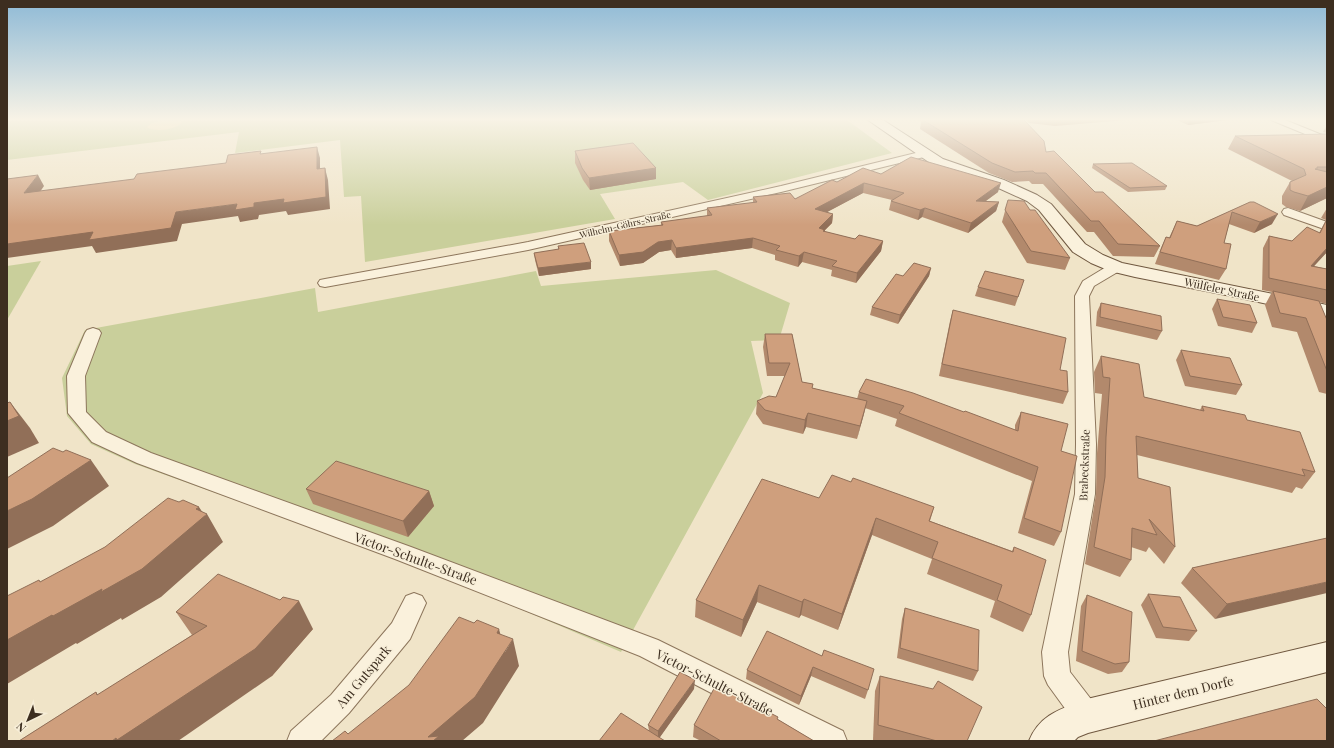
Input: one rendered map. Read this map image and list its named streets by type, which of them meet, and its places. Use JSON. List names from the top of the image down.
{
  "streets": {
    "main road": ["Wülfeler Straße", "Hinter dem Dorfe"],
    "street": [
      "Wilhelm-Göhrs-Straße",
      "Brabeckstraße",
      "Victor-Schulte-Straße",
      "Am Gutspark"
    ]
  },
  "crossings": [
    ["Wülfeler Straße", "Brabeckstraße"],
    ["Brabeckstraße", "Hinter dem Dorfe"]
  ],
  "north": "bottom left"
}
